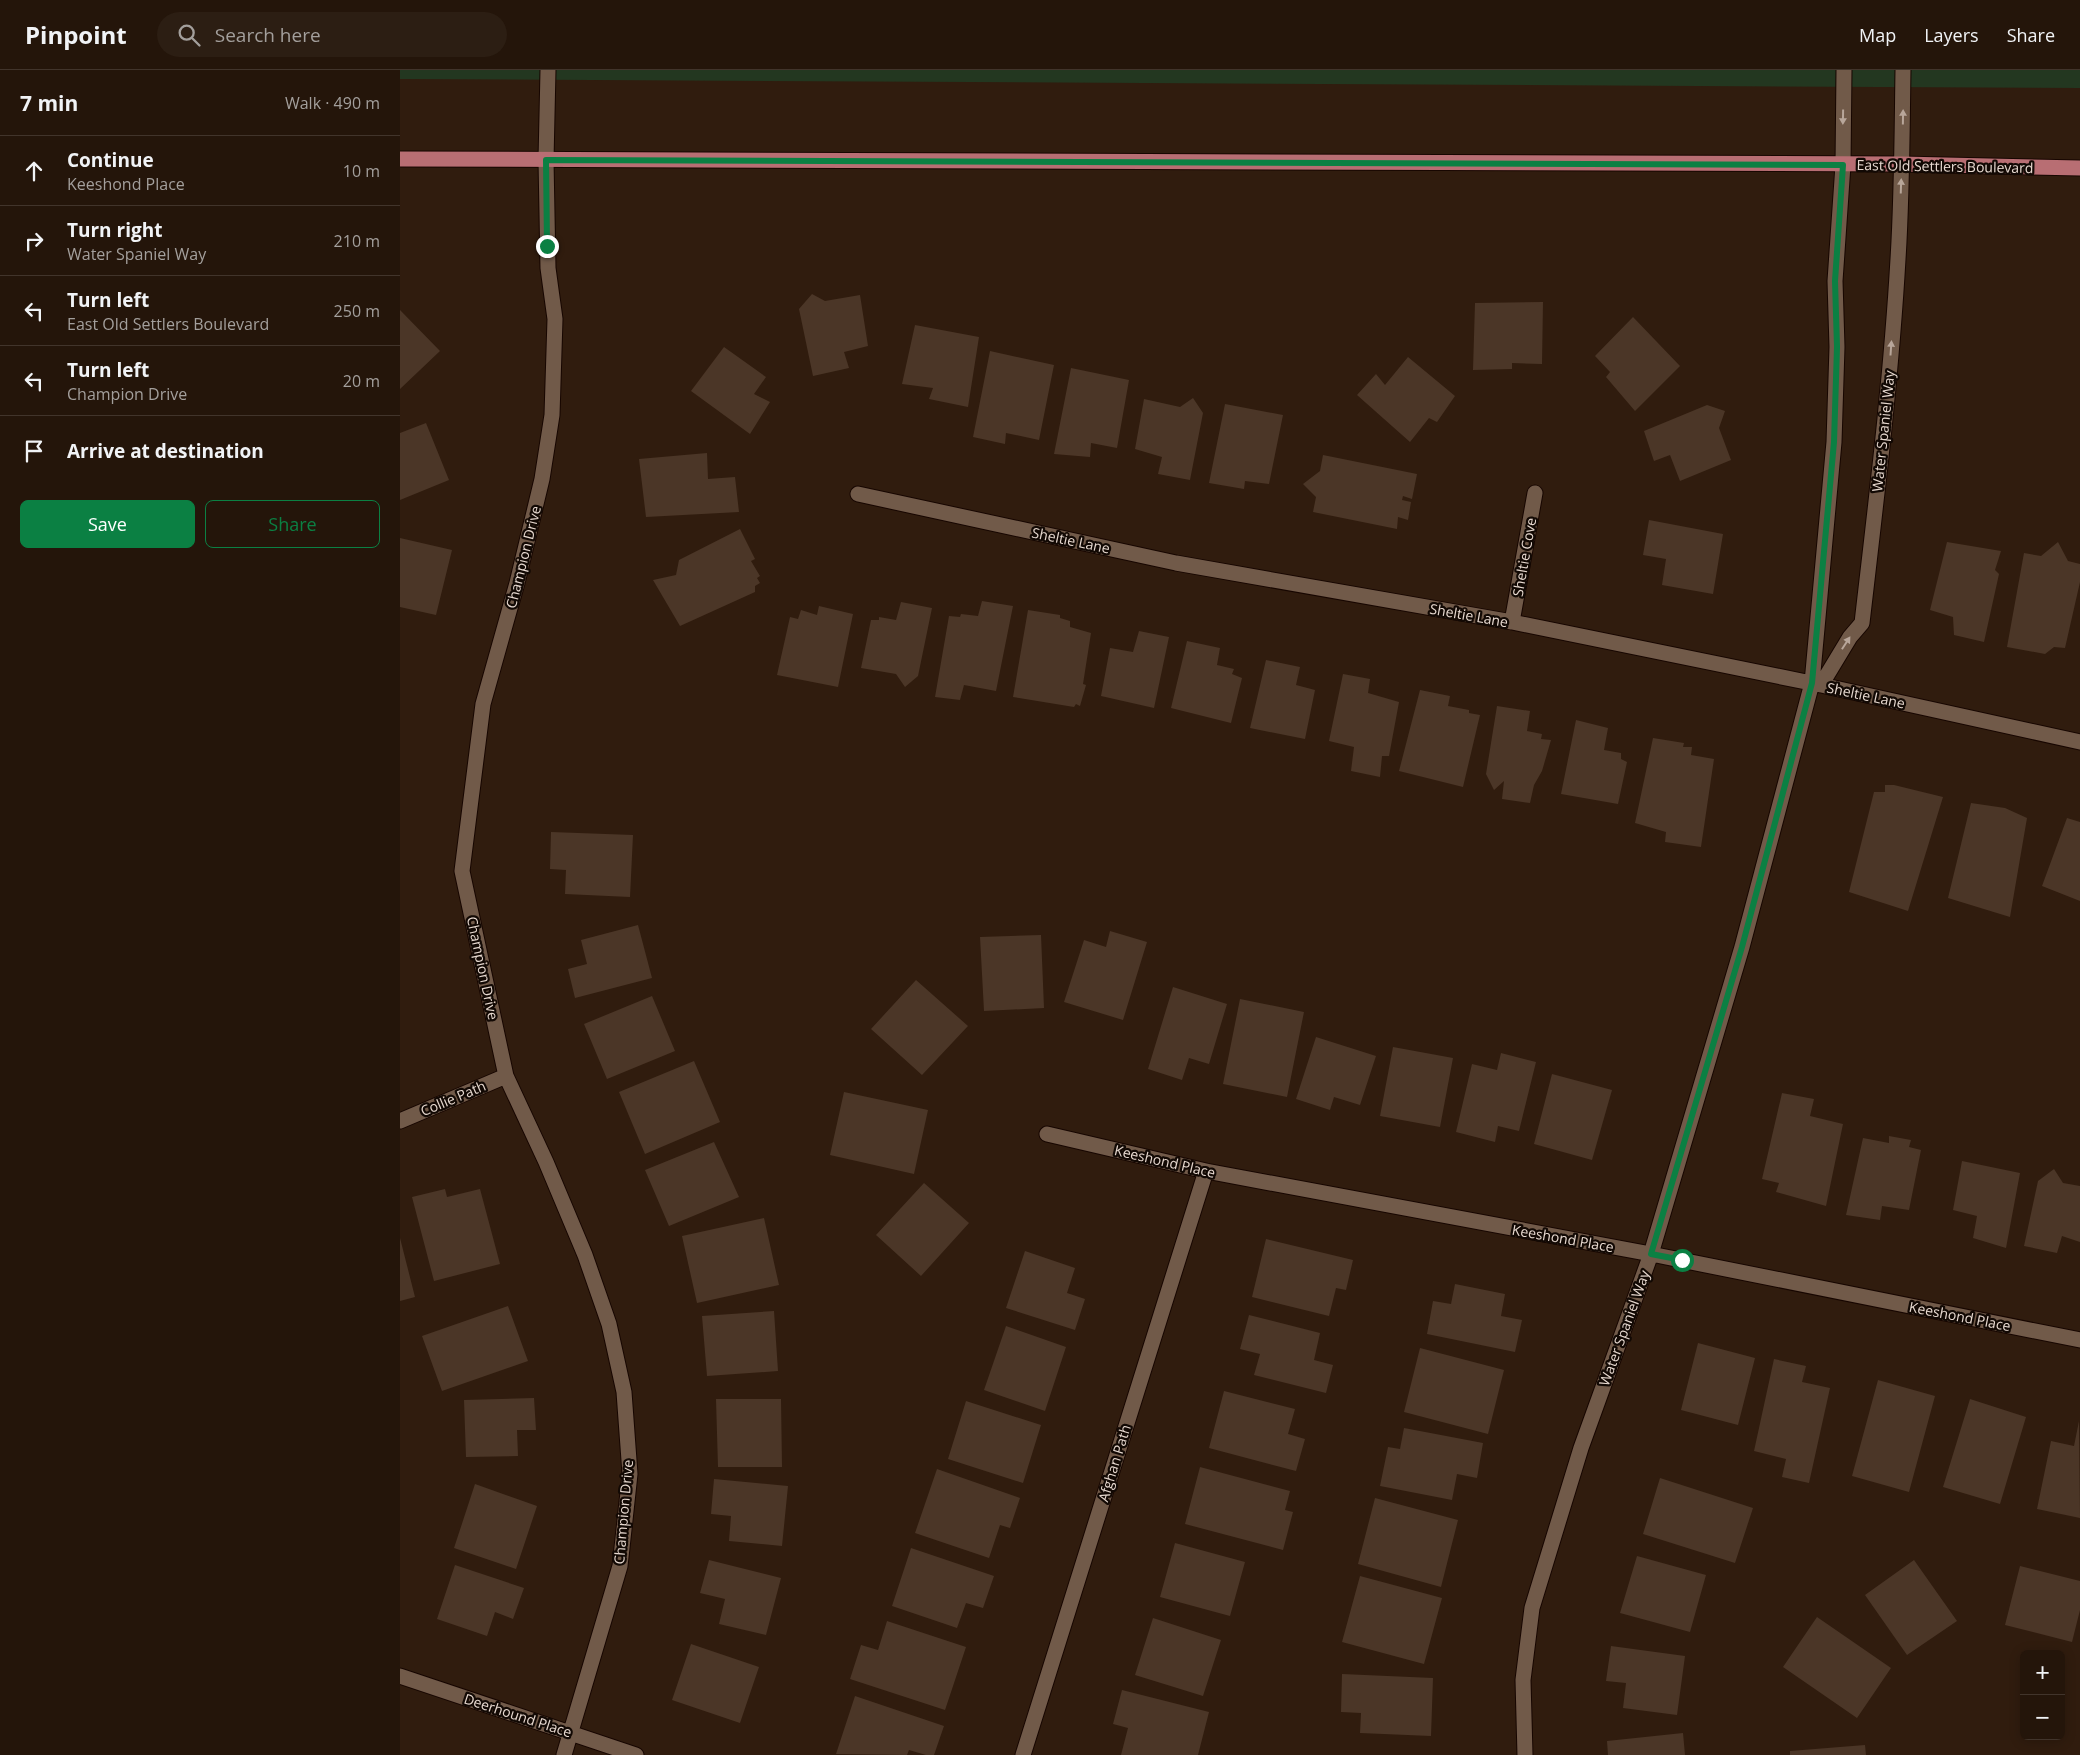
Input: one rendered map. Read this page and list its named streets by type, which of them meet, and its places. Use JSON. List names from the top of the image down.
{
  "streets": {
    "main road": ["East Old Settlers Boulevard"],
    "street": [
      "Water Spaniel Way",
      "Sheltie Lane",
      "Champion Drive",
      "Sheltie Cove",
      "Collie Path",
      "Keeshond Place",
      "Afghan Path",
      "Deerhound Place"
    ]
  },
  "crossings": [
    ["East Old Settlers Boulevard", "Water Spaniel Way"],
    ["East Old Settlers Boulevard", "Champion Drive"],
    ["Water Spaniel Way", "Sheltie Lane"],
    ["Water Spaniel Way", "Keeshond Place"],
    ["Sheltie Lane", "Sheltie Cove"],
    ["Champion Drive", "Collie Path"],
    ["Champion Drive", "Deerhound Place"],
    ["Keeshond Place", "Afghan Path"]
  ],
  "page": {
    "header": "Pinpoint",
    "search": "Search here",
    "nav": ["Map", "Layers", "Share"],
    "heading": ["7 min", "Walk · 490 m"],
    "list": [
      ["Continue", "Keeshond Place", "10 m"],
      ["Turn right", "Water Spaniel Way", "210 m"],
      ["Turn left", "East Old Settlers Boulevard", "250 m"],
      ["Turn left", "Champion Drive", "20 m"],
      "Arrive at destination"
    ],
    "buttons": ["Save", "Share"],
    "map_buttons": ["+", "−"]
  }
}
